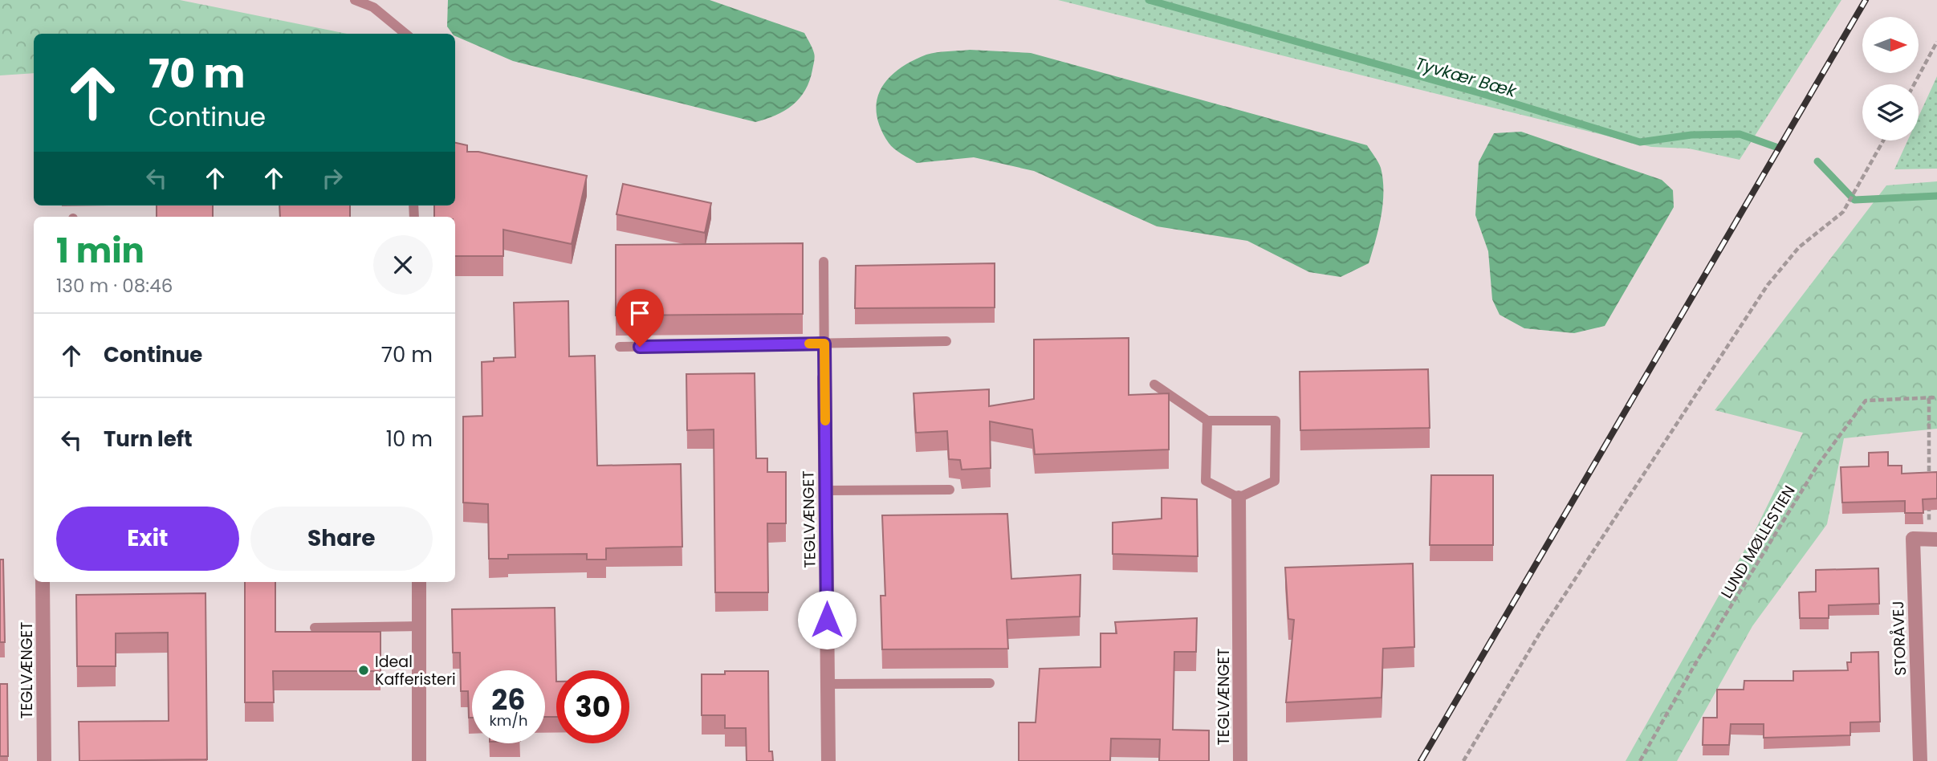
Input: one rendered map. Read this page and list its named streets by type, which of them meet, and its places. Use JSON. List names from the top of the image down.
{
  "streets": {
    "street": ["TEGLVÆNGET", "STORÅVEJ"],
    "path": ["LUND MØLLESTIEN"]
  },
  "water": ["Tyvkær Bæk"],
  "places": ["Ideal Kafferisteri"],
  "north": "right",
  "page": {
    "turn": ["70 m", "Continue"],
    "heading": ["1 min", "130 m · 08:46"],
    "list": [
      {
        "name": "Continue",
        "value": "70 m"
      },
      {
        "name": "Turn left",
        "value": "10 m"
      }
    ],
    "buttons": ["Exit", "Share"],
    "speed": "26 km/h",
    "limit": "30"
  }
}
